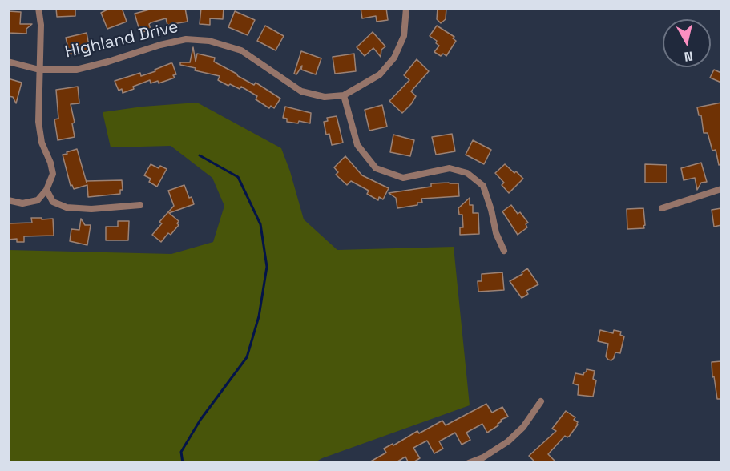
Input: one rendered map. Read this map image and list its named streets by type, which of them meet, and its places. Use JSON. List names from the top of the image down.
{
  "streets": {
    "street": ["Highland Drive"]
  },
  "north": "bottom"
}
